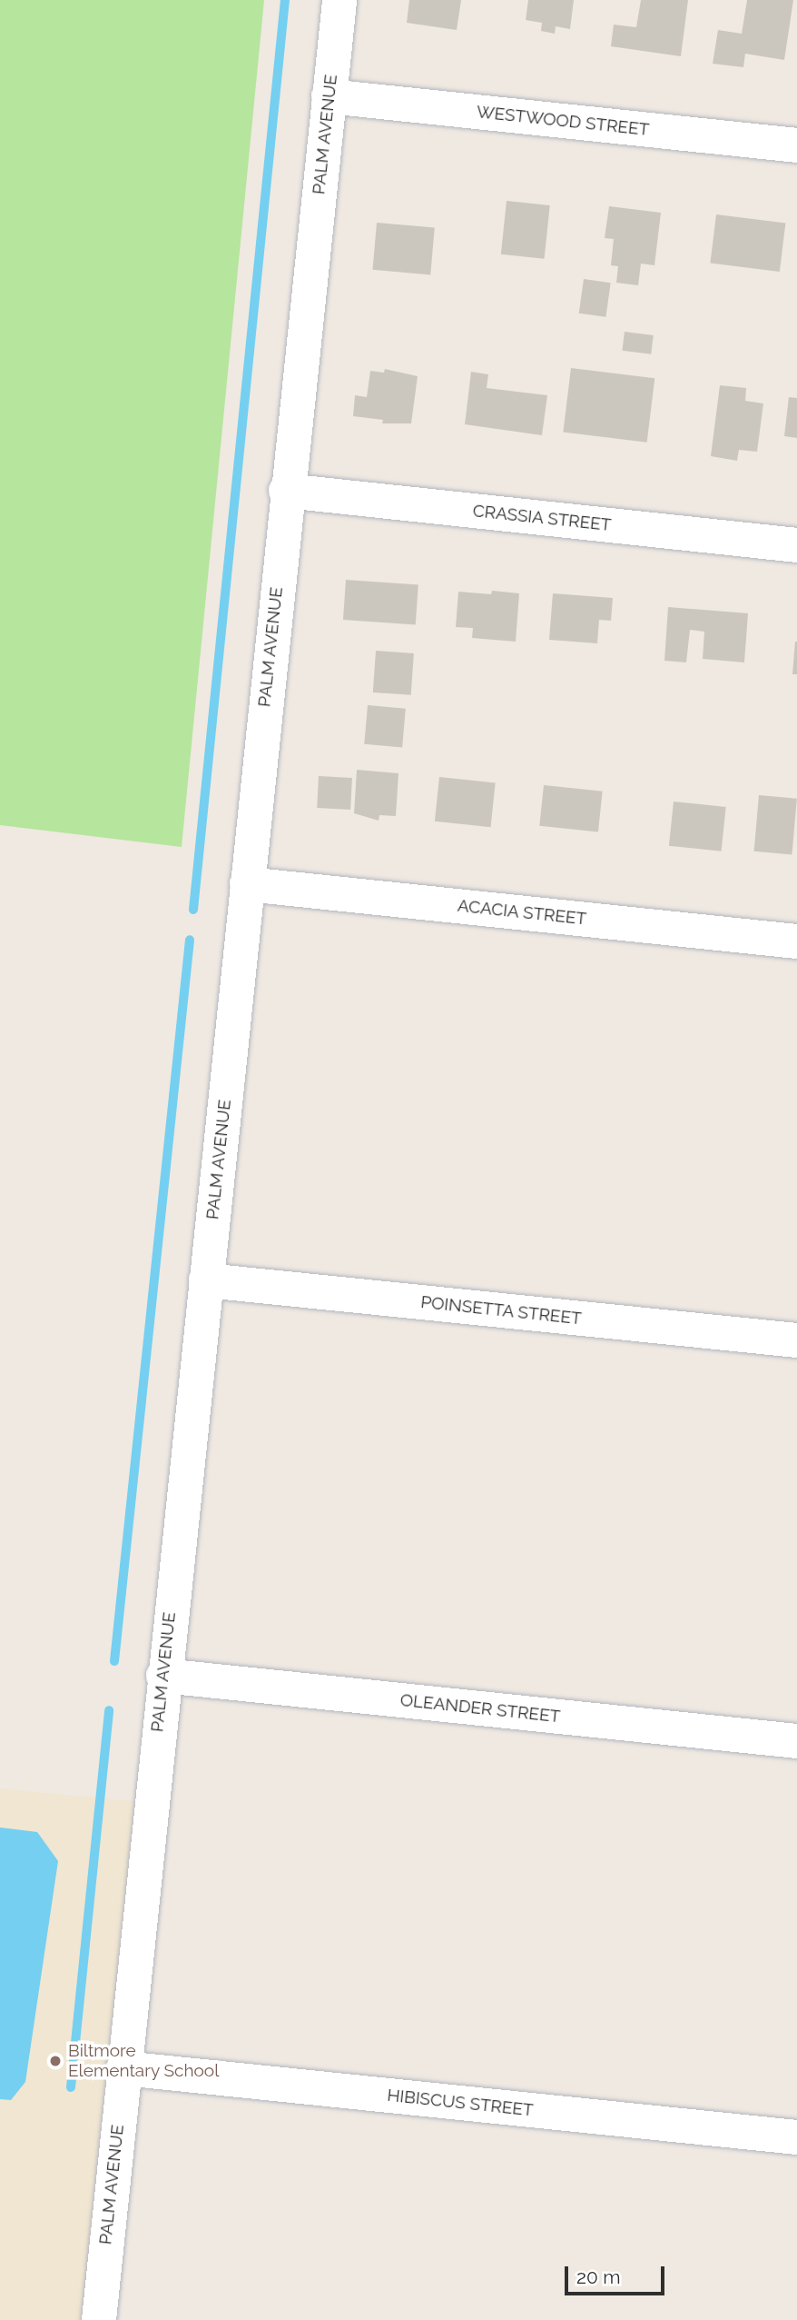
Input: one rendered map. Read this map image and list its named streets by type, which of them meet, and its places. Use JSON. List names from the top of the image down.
{
  "streets": {
    "street": [
      "WESTWOOD STREET",
      "PALM AVENUE",
      "CRASSIA STREET",
      "ACACIA STREET",
      "POINSETTA STREET",
      "OLEANDER STREET",
      "HIBISCUS STREET"
    ]
  },
  "crossings": [
    ["WESTWOOD STREET", "PALM AVENUE"],
    ["PALM AVENUE", "CRASSIA STREET"],
    ["PALM AVENUE", "ACACIA STREET"],
    ["PALM AVENUE", "POINSETTA STREET"],
    ["PALM AVENUE", "OLEANDER STREET"],
    ["PALM AVENUE", "HIBISCUS STREET"]
  ],
  "places": ["Biltmore Elementary School"],
  "scale_bar": "20 m"
}
